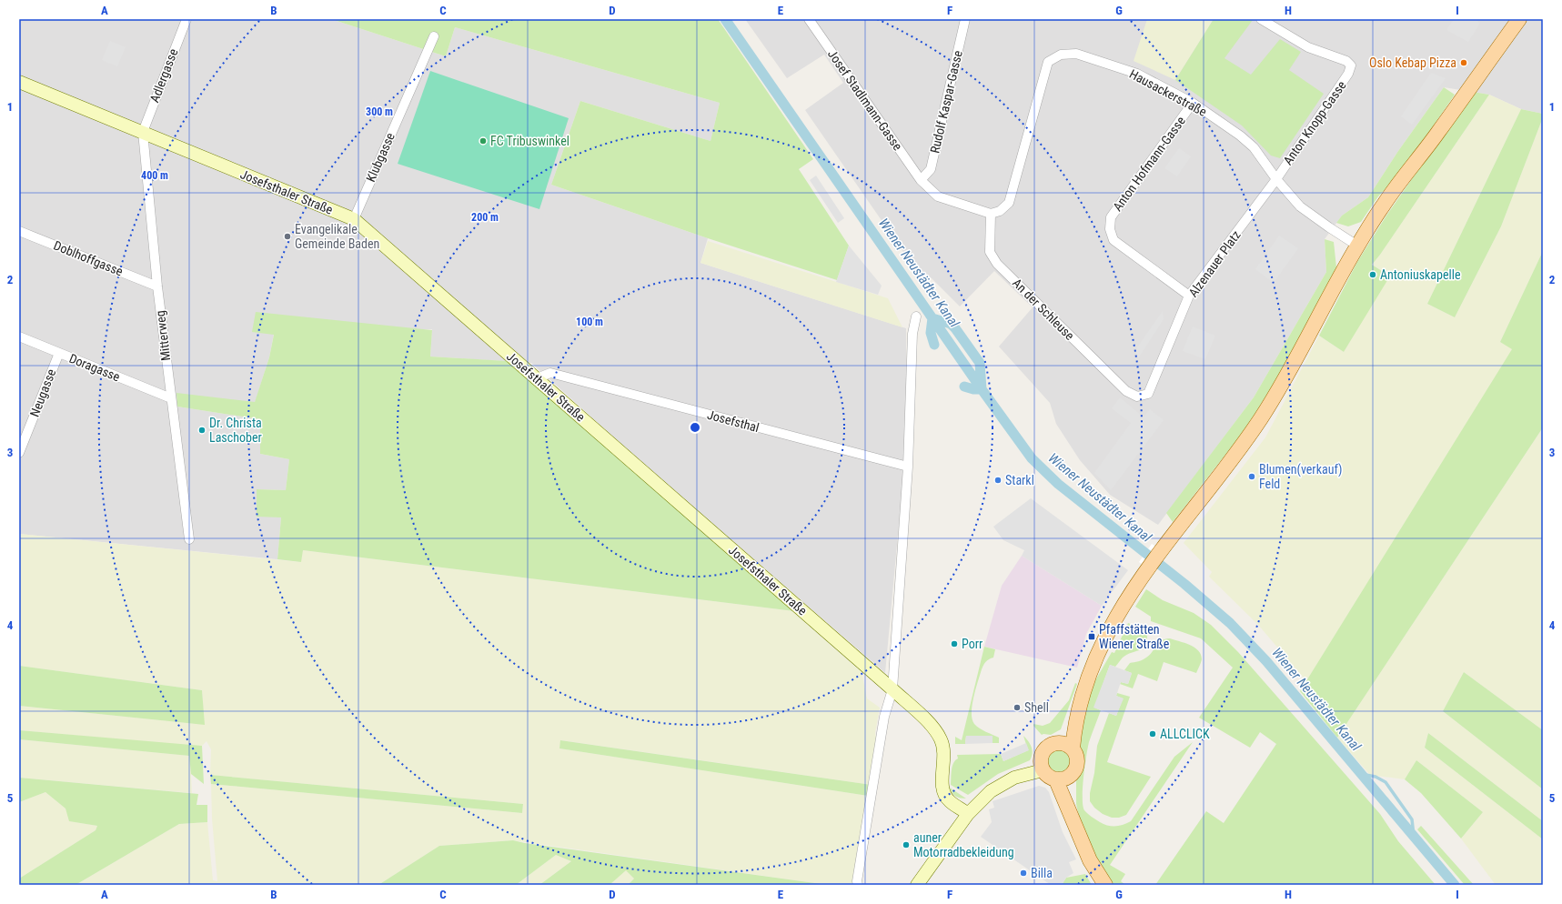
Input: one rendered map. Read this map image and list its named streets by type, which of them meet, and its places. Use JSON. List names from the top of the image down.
{
  "streets": {
    "street": [
      "Adlergasse",
      "Hausackerstraße",
      "Josef Stadlmann-Gasse",
      "Rudolf Kaspar-Gasse",
      "Anton Knopp-Gasse",
      "Klubgasse",
      "Anton Hofmann-Gasse",
      "Josefsthaler Straße",
      "Doblhoffgasse",
      "Alzenauer Platz",
      "An der Schleuse",
      "Mitterweg",
      "Doragasse",
      "Neugasse",
      "Josefsthal"
    ]
  },
  "crossings": [
    ["Adlergasse", "Josefsthaler Straße"],
    ["Adlergasse", "Mitterweg"],
    ["Hausackerstraße", "Anton Knopp-Gasse"],
    ["Hausackerstraße", "Anton Hofmann-Gasse"],
    ["Hausackerstraße", "Alzenauer Platz"],
    ["Hausackerstraße", "An der Schleuse"],
    ["Josef Stadlmann-Gasse", "Rudolf Kaspar-Gasse"],
    ["Anton Knopp-Gasse", "Alzenauer Platz"],
    ["Klubgasse", "Josefsthaler Straße"],
    ["Anton Hofmann-Gasse", "Alzenauer Platz"],
    ["Josefsthaler Straße", "Mitterweg"],
    ["Josefsthaler Straße", "Josefsthal"],
    ["Doblhoffgasse", "Mitterweg"],
    ["Alzenauer Platz", "An der Schleuse"],
    ["Mitterweg", "Doragasse"],
    ["Doragasse", "Neugasse"]
  ],
  "water": ["Wiener Neustädter Kanal"],
  "places": {
    "other": [
      "Oslo Kebap Pizza",
      "FC Tribuswinkel",
      "Evangelikale Gemeinde Baden",
      "Antoniuskapelle",
      "Dr. Christa Laschober",
      "Blumen(verkauf) Feld",
      "Starkl",
      "Porr",
      "Shell",
      "ALLCLICK",
      "auner Motorradbekleidung",
      "Billa"
    ],
    "transit": ["Pfaffstätten Wiener Straße"]
  },
  "grid": {
    "columns": [
      "A",
      "B",
      "C",
      "D",
      "E",
      "F",
      "G",
      "H",
      "I"
    ],
    "rows": [
      "1",
      "2",
      "3",
      "4",
      "5"
    ]
  },
  "rings": [
    "300 m",
    "400 m",
    "200 m",
    "100 m"
  ]
}
